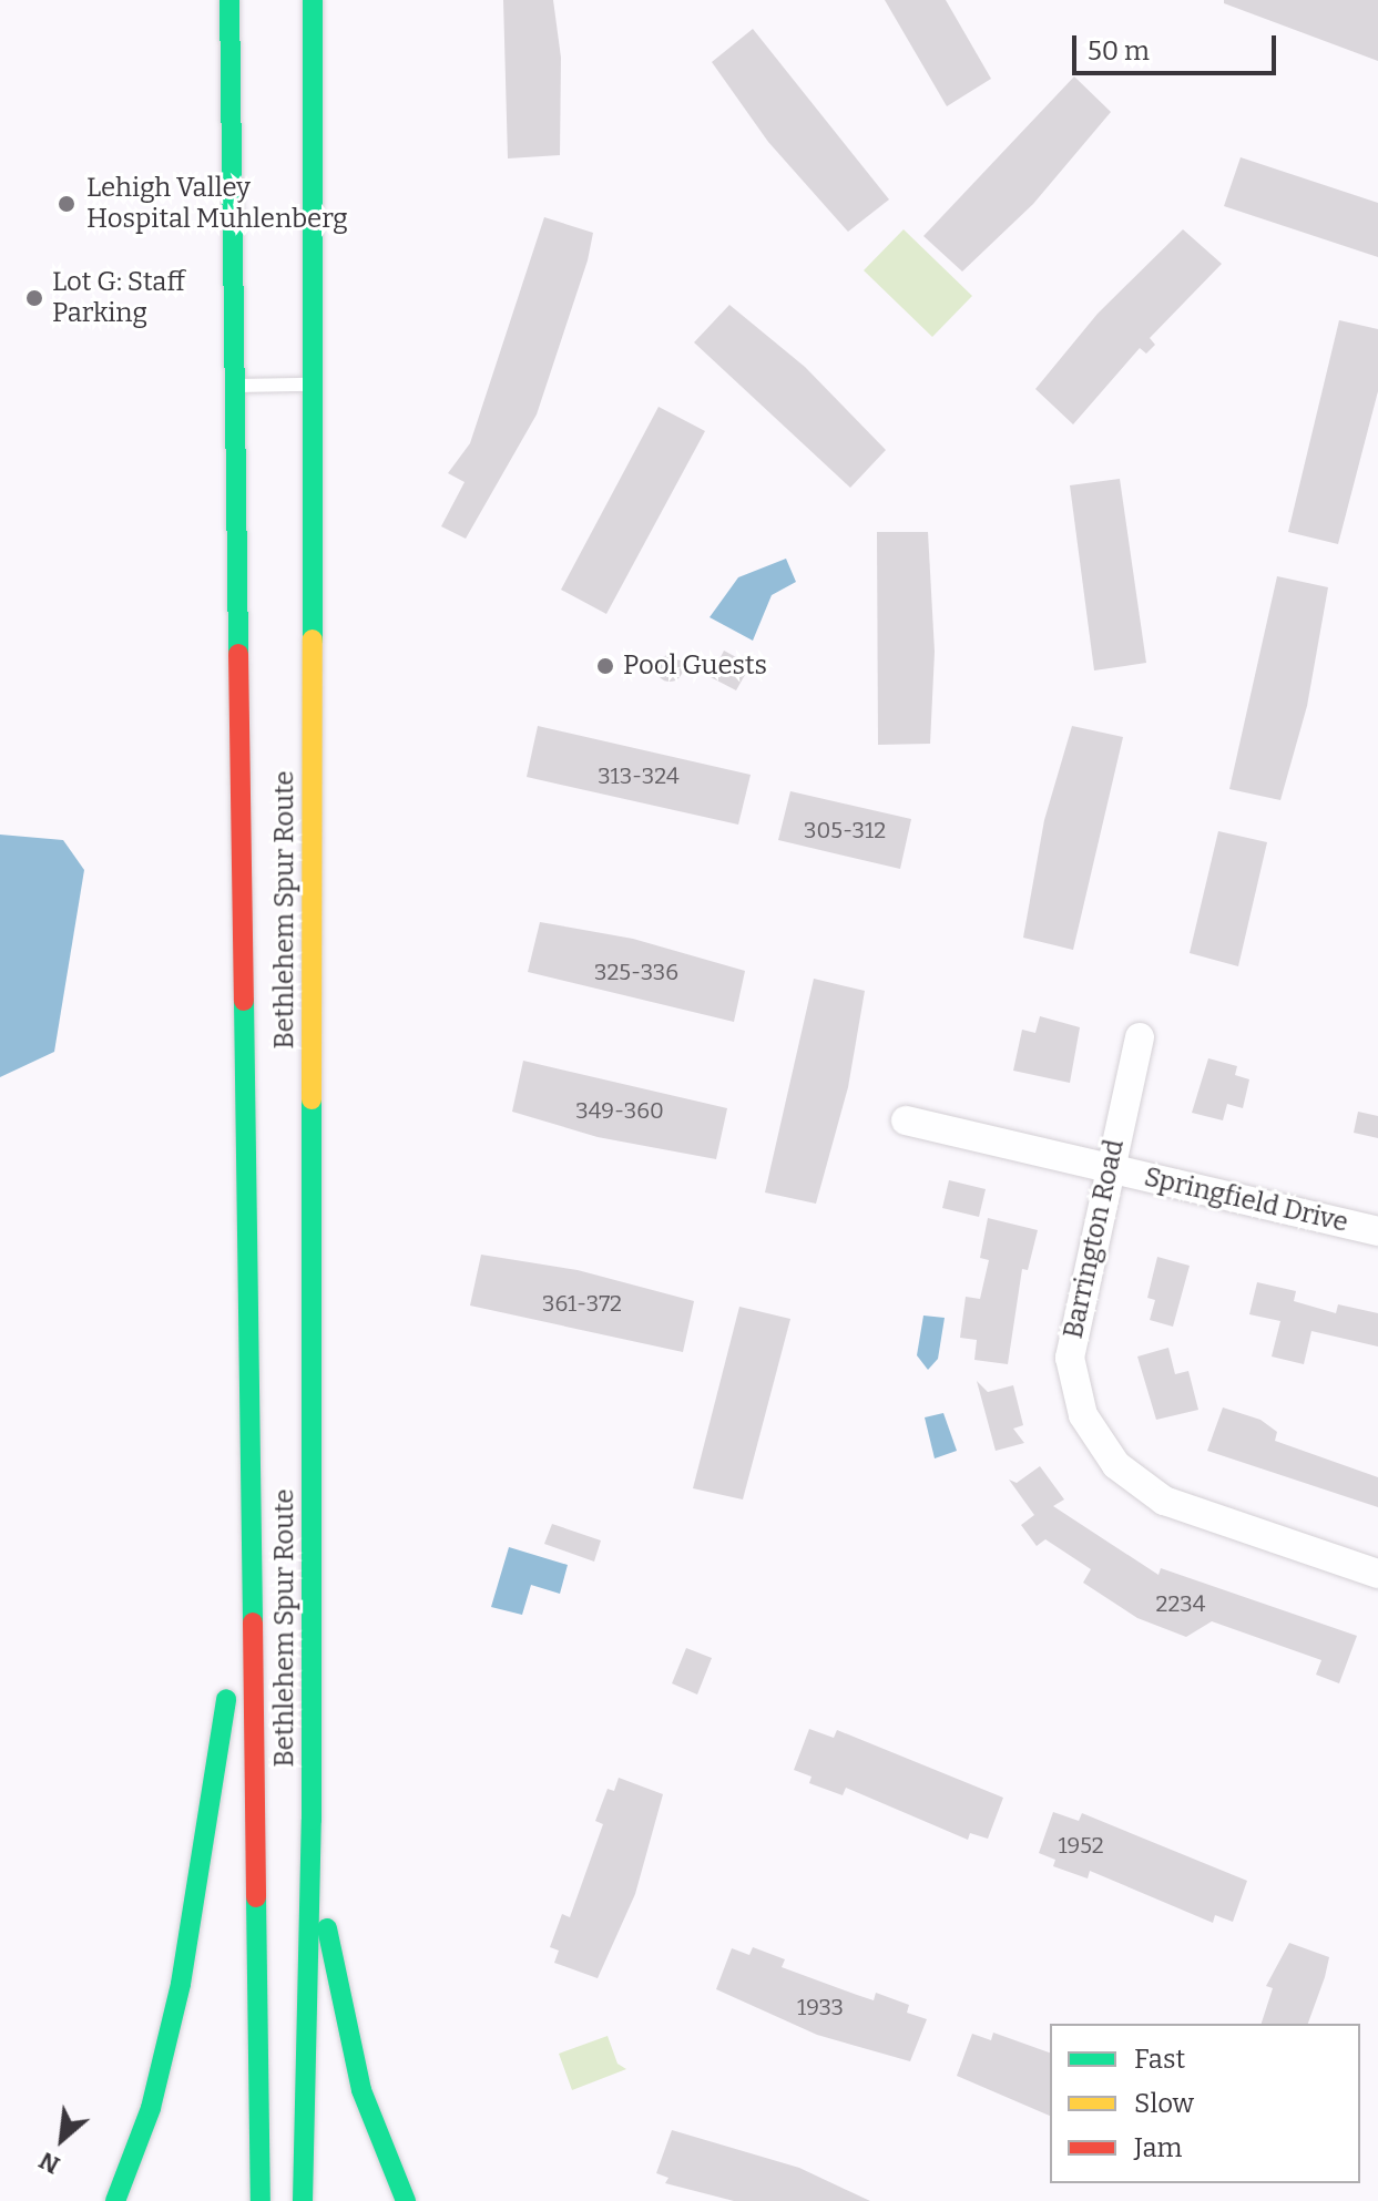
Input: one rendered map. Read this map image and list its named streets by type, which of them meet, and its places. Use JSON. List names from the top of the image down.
{
  "streets": {
    "highway": ["Bethlehem Spur Route"],
    "street": ["Springfield Drive", "Barrington Road"]
  },
  "crossings": [
    ["Springfield Drive", "Barrington Road"]
  ],
  "places": ["Lehigh Valley Hospital Muhlenberg", "Lot G: Staff Parking", "Pool Guests"],
  "house_numbers": [
    "313-324",
    "305-312",
    "325-336",
    "349-360",
    "361-372",
    "2234",
    "1952",
    "1933"
  ],
  "legend": ["Fast", "Slow", "Jam"],
  "scale_bar": "50 m",
  "north": "bottom left"
}
